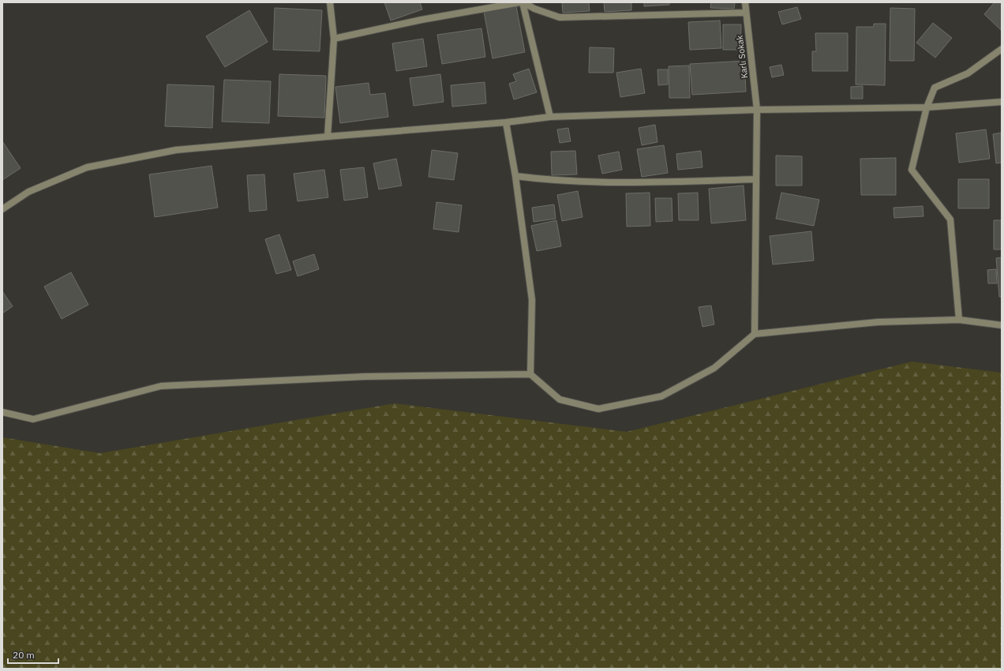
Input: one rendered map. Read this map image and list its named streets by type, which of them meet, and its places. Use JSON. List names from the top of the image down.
{
  "streets": {
    "street": ["Karlı Sokak"]
  },
  "scale_bar": "20 m"
}
